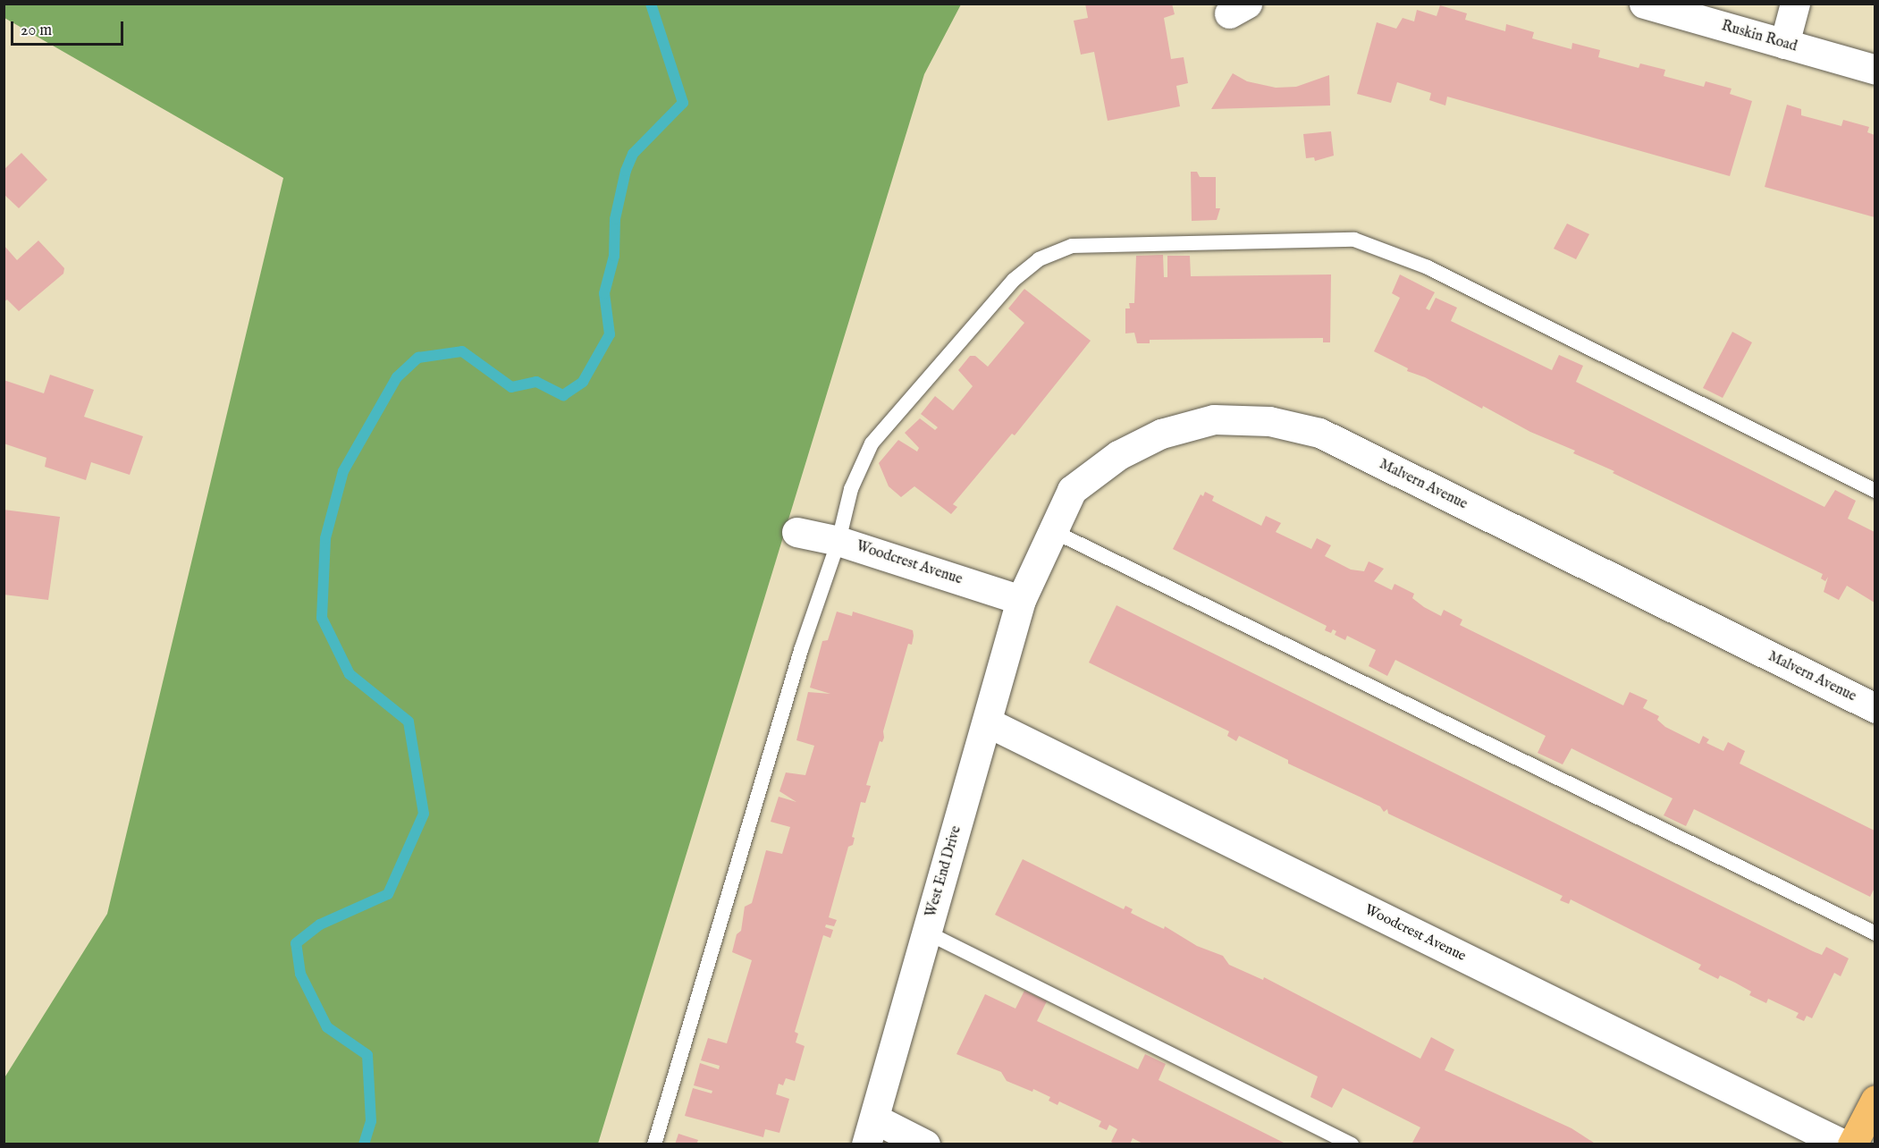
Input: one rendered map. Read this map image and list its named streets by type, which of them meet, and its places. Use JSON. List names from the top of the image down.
{
  "streets": {
    "street": [
      "Ruskin Road",
      "Malvern Avenue",
      "Woodcrest Avenue",
      "West End Drive"
    ]
  },
  "crossings": [
    ["Malvern Avenue", "Woodcrest Avenue"],
    ["Malvern Avenue", "West End Drive"],
    ["Woodcrest Avenue", "West End Drive"]
  ],
  "scale_bar": "20 m"
}
